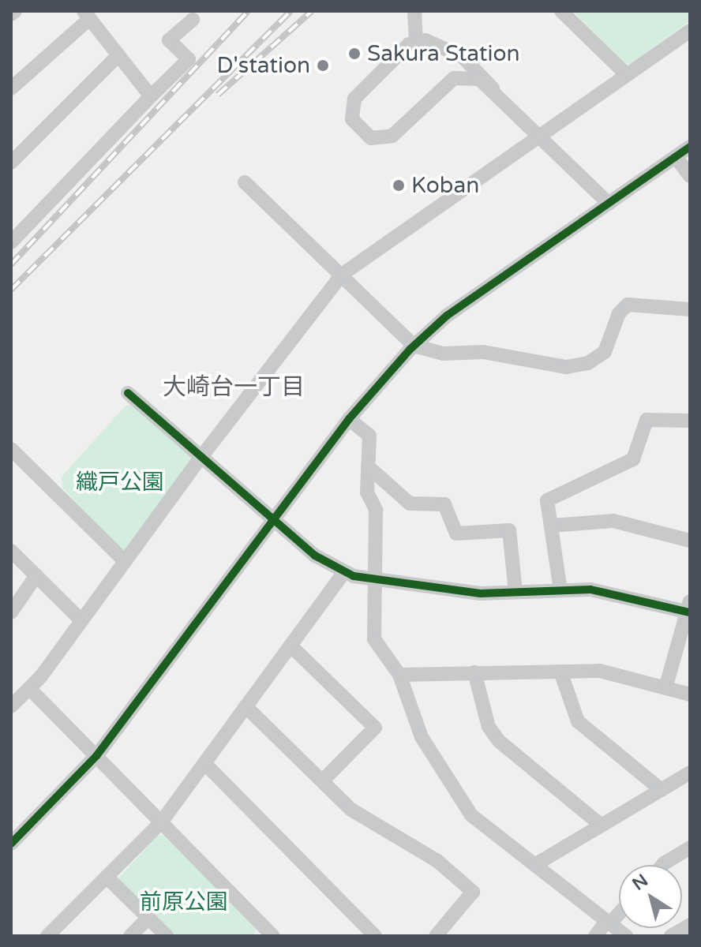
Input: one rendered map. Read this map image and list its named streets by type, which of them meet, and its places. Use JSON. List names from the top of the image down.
{
  "districts": ["大崎台一丁目"],
  "parks": ["織戸公園", "前原公園"],
  "places": ["Sakura Station", "D'station", "Koban"],
  "north": "top left"
}
